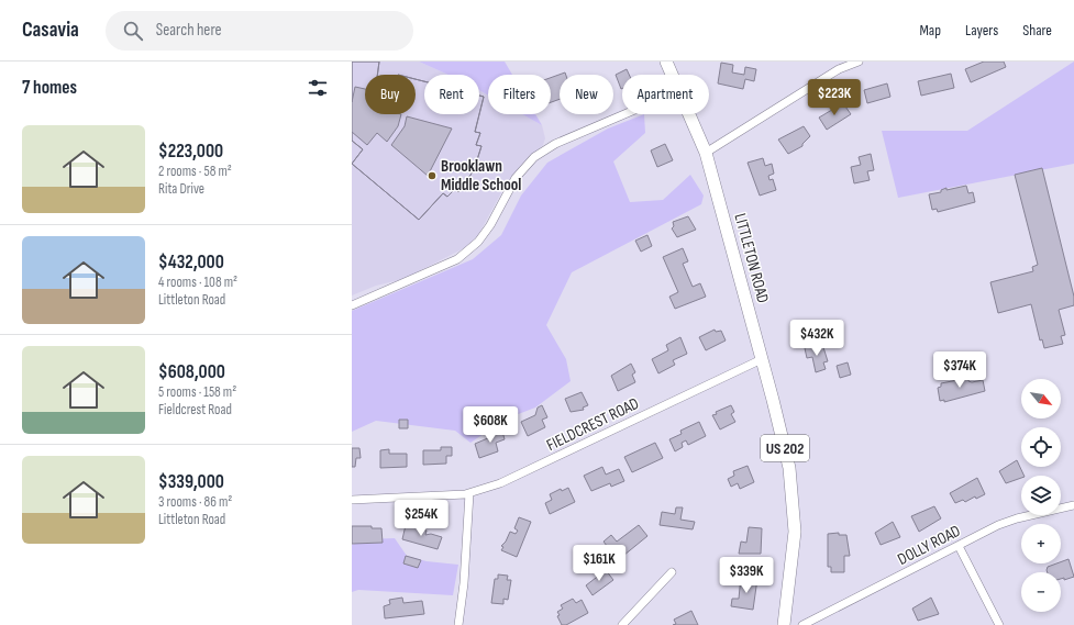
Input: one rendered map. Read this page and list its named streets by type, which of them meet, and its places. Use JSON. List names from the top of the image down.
{
  "streets": {
    "main road": ["LITTLETON ROAD", "US 202"],
    "street": ["FIELDCREST ROAD", "DOLLY ROAD"]
  },
  "crossings": [
    ["LITTLETON ROAD", "FIELDCREST ROAD"]
  ],
  "places": ["Brooklawn Middle School"],
  "north": "bottom right",
  "page": {
    "header": "Casavia",
    "search": "Search here",
    "nav": ["Map", "Layers", "Share"],
    "heading": "7 homes",
    "chip": [
      "Buy",
      "Rent",
      "Filters",
      "New",
      "Apartment"
    ],
    "price": [
      "$223K",
      "$432K",
      "$374K",
      "$608K",
      "$254K",
      "$161K",
      "$339K"
    ],
    "list": [
      {
        "name": "$223,000",
        "note": "2 rooms · 58 m² · Rita Drive"
      },
      {
        "name": "$432,000",
        "note": "4 rooms · 108 m² · Littleton Road"
      },
      {
        "name": "$608,000",
        "note": "5 rooms · 158 m² · Fieldcrest Road"
      },
      {
        "name": "$339,000",
        "note": "3 rooms · 86 m² · Littleton Road"
      }
    ],
    "map_buttons": ["+", "−"]
  }
}
